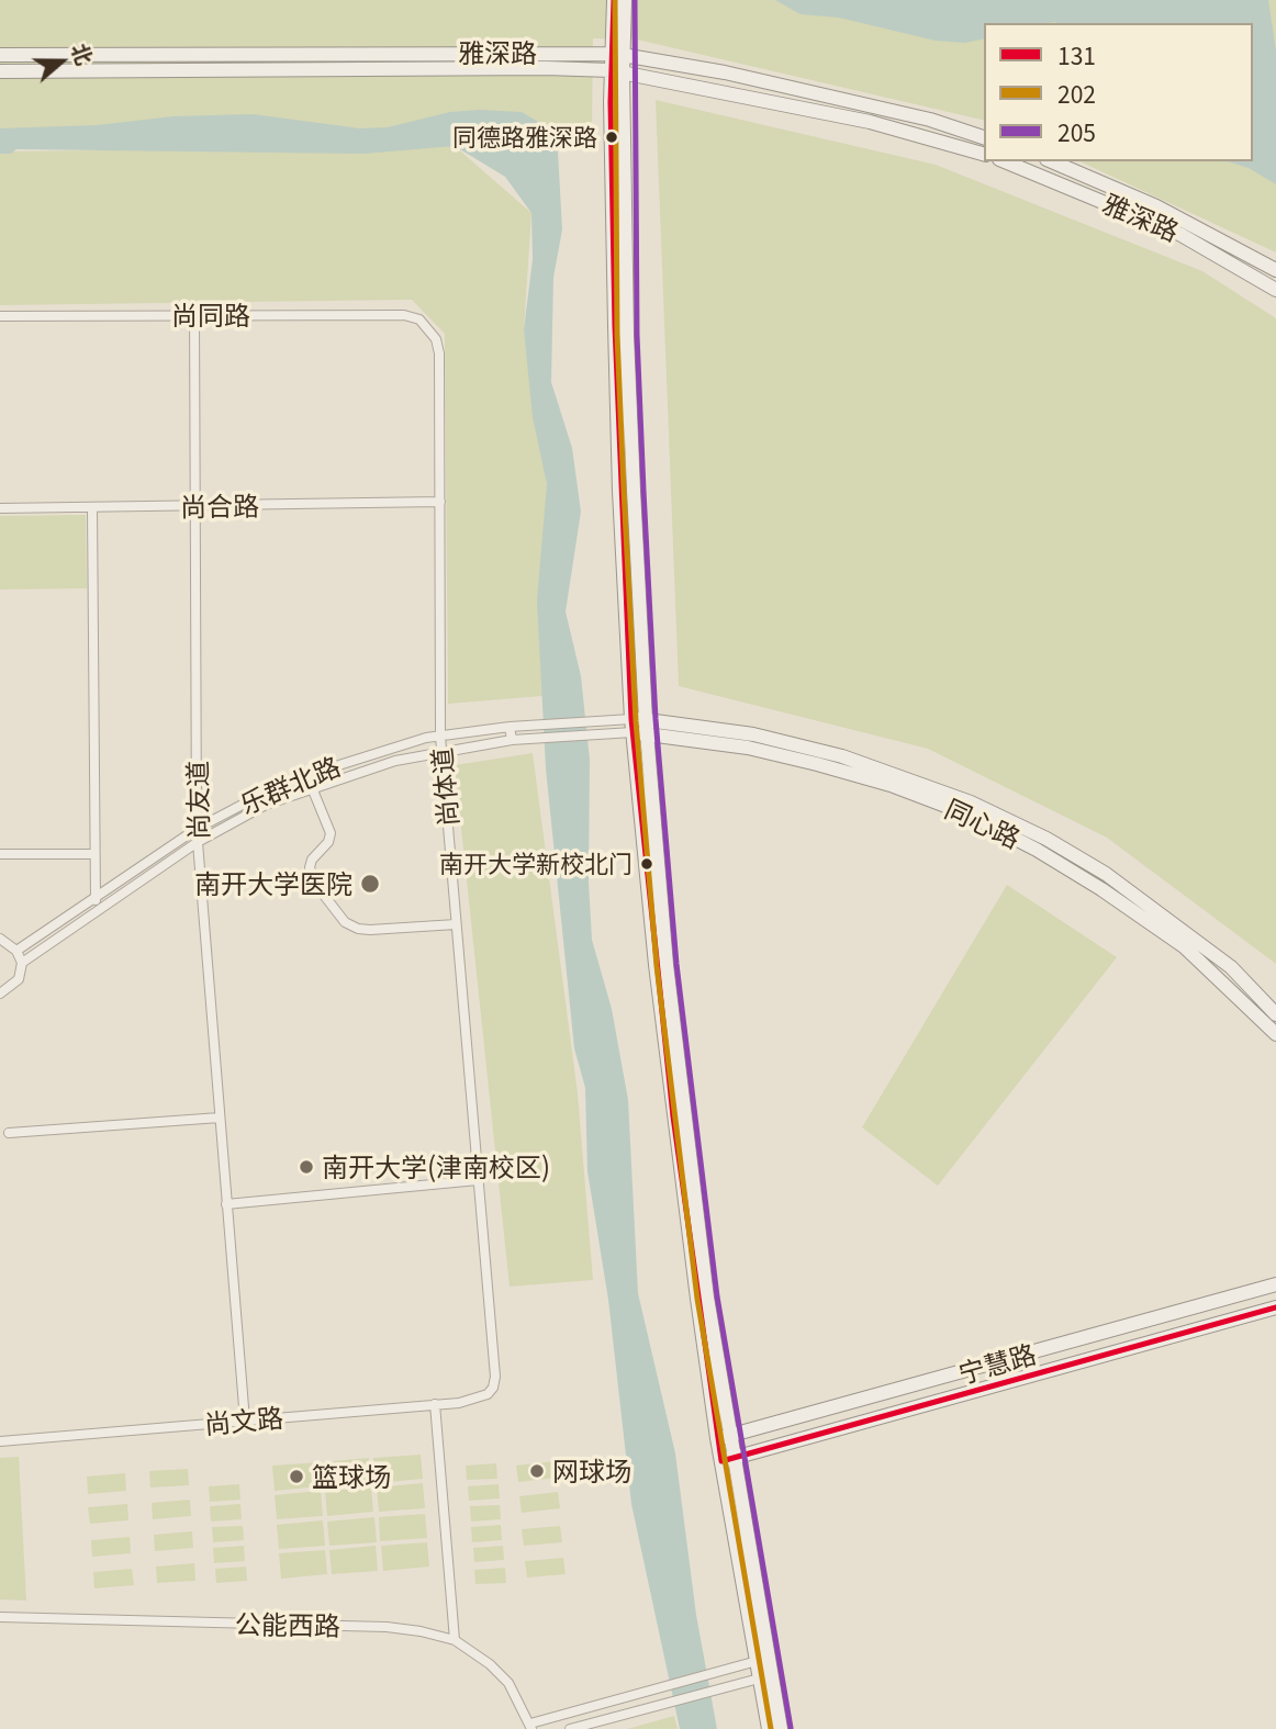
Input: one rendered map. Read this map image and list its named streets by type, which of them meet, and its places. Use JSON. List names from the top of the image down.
{
  "streets": {
    "main road": ["雅深路", "同心路", "宁慧路"],
    "street": [
      "尚同路",
      "尚合路",
      "乐群北路",
      "尚体道",
      "尚友道",
      "尚文路",
      "公能西路"
    ]
  },
  "crossings": [
    ["尚同路", "尚体道"],
    ["尚同路", "尚友道"],
    ["尚合路", "尚体道"],
    ["尚合路", "尚友道"],
    ["乐群北路", "尚体道"],
    ["乐群北路", "尚友道"],
    ["乐群北路", "同心路"],
    ["尚体道", "尚文路"],
    ["尚友道", "尚文路"]
  ],
  "places": [
    "同德路雅深路",
    "南开大学新校北门",
    "南开大学医院",
    "南开大学(津南校区)",
    "网球场",
    "篮球场"
  ],
  "lines": ["transit line 131", "transit line 202", "transit line 205"],
  "legend": ["131", "202", "205"],
  "north": "right"
}
